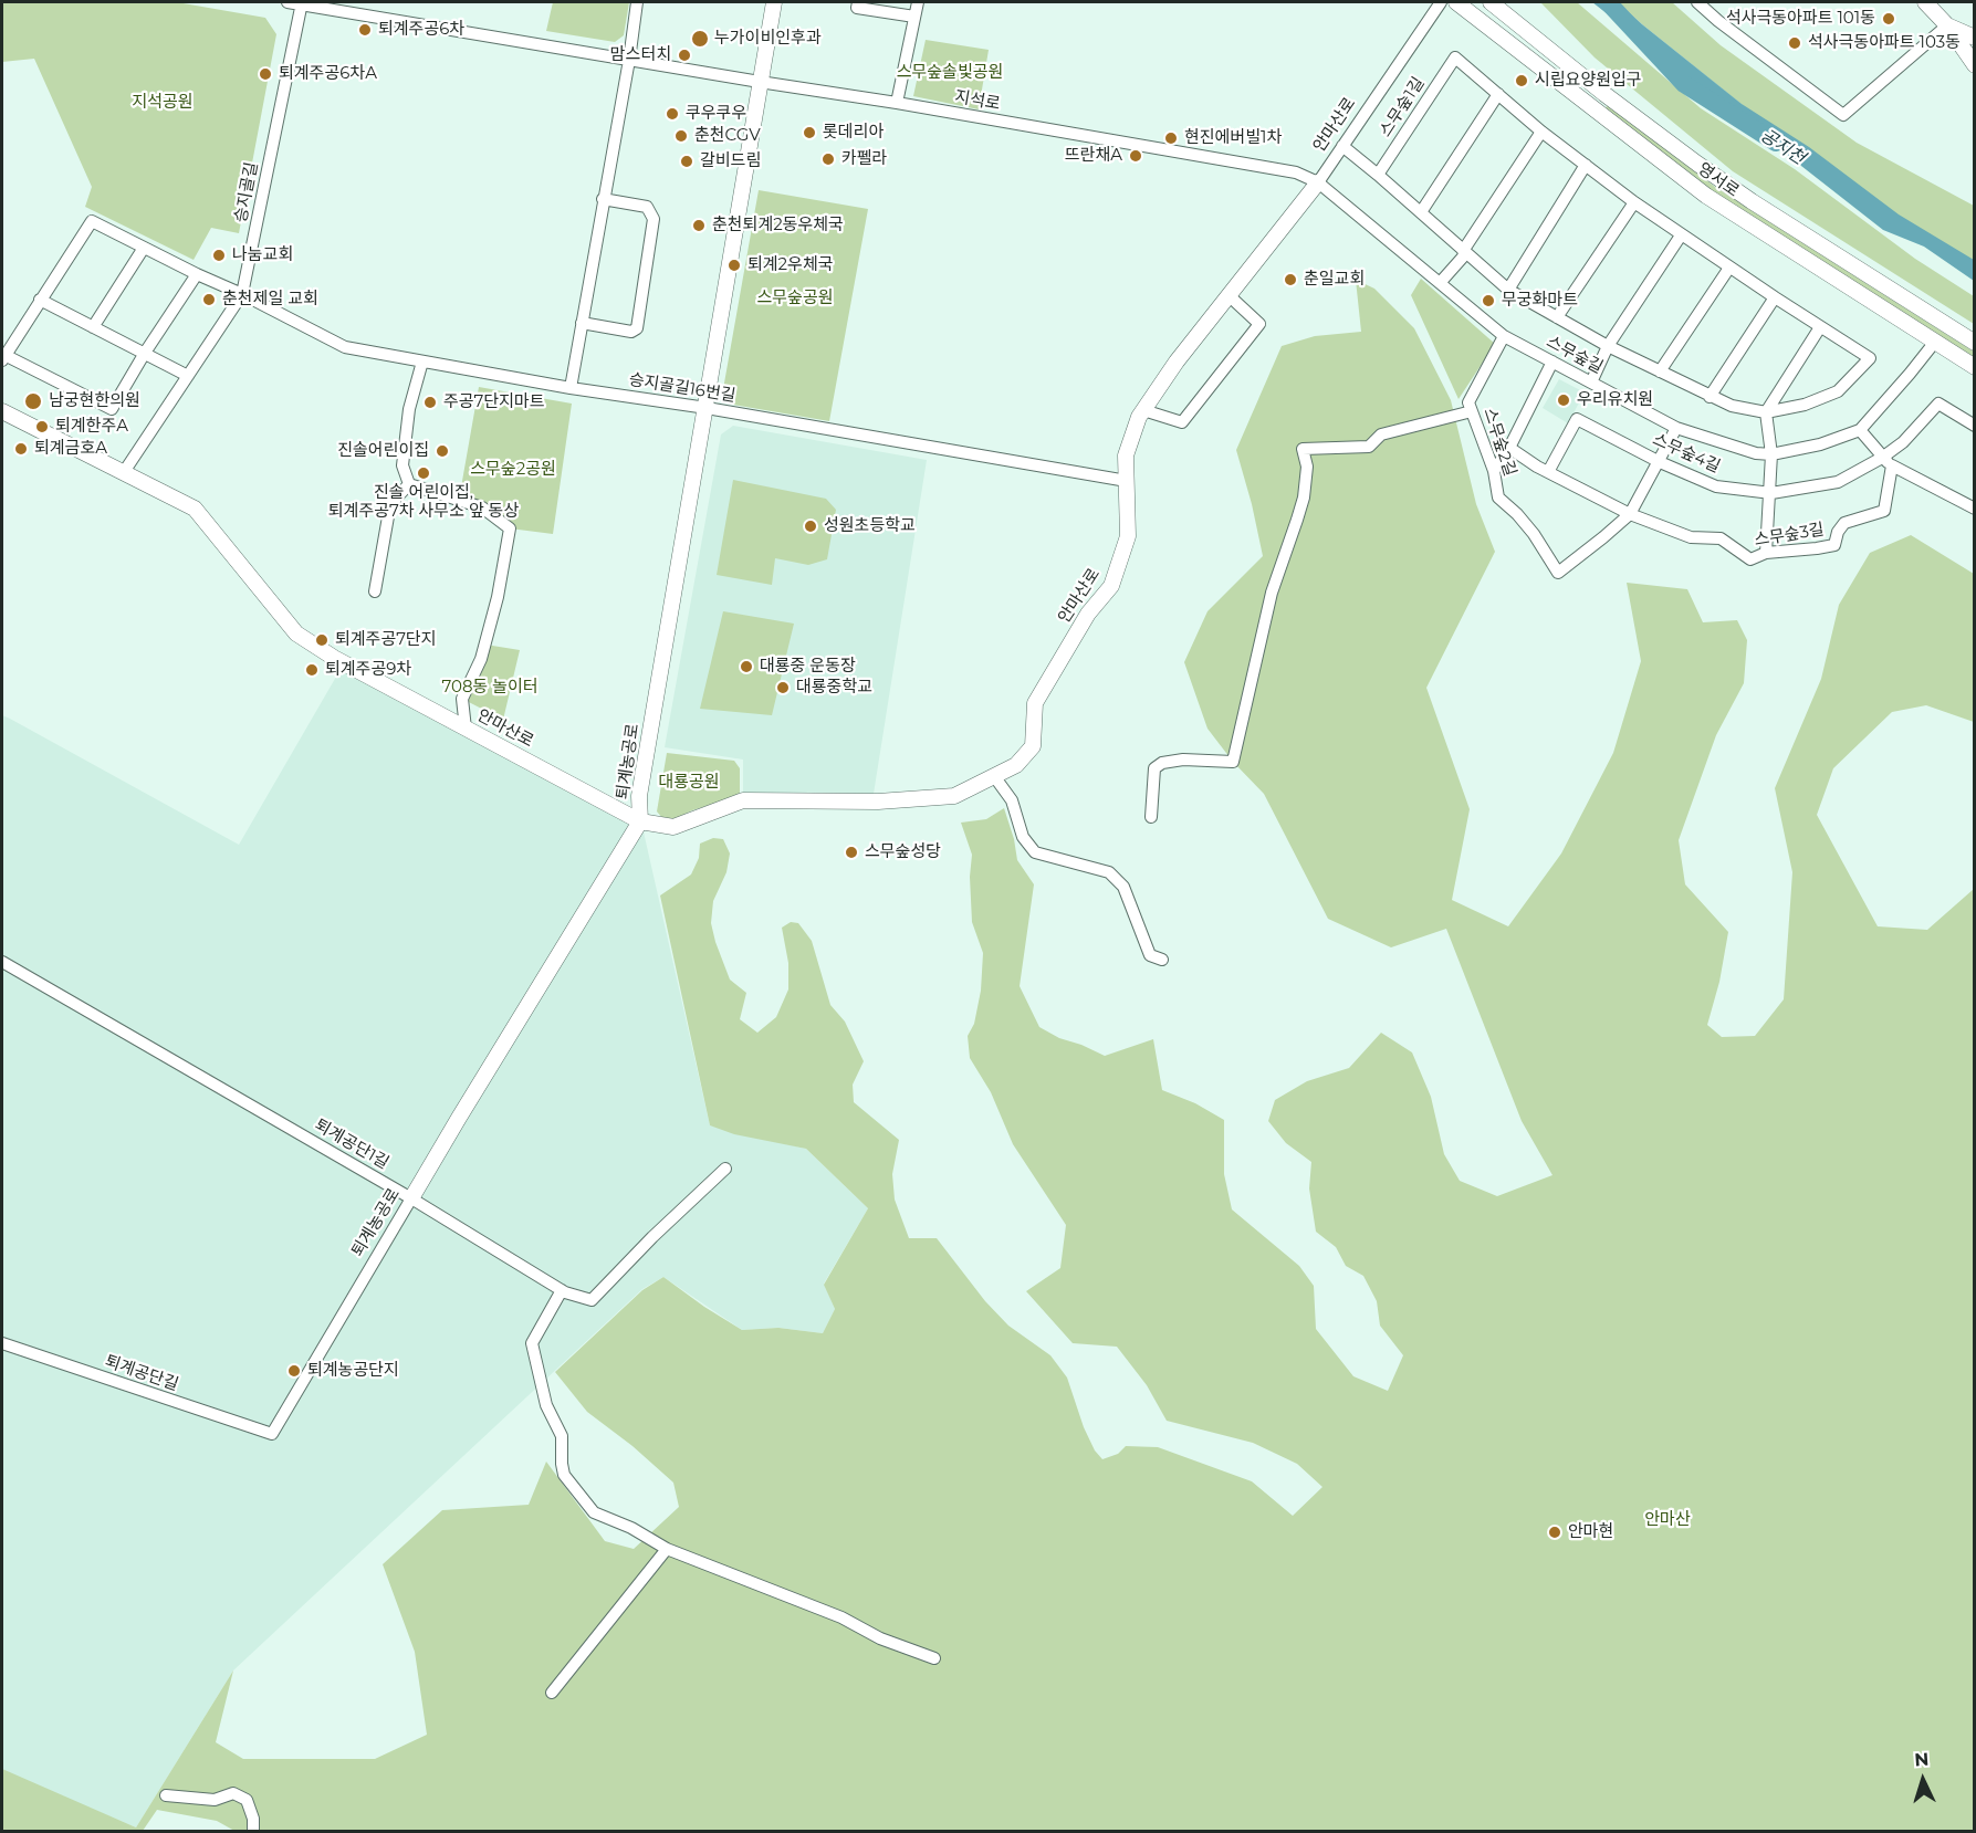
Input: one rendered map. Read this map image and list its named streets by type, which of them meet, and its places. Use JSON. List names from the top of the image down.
{
  "streets": {
    "street": [
      "지석로",
      "스무숲1길",
      "안마산로",
      "영서로",
      "승지골길",
      "스무숲길",
      "승지골길16번길",
      "스무숲2길",
      "스무숲4길",
      "스무숲3길",
      "퇴계농공로",
      "퇴계공단1길",
      "퇴계공단길"
    ]
  },
  "crossings": [
    ["지석로", "안마산로"],
    ["지석로", "승지골길"],
    ["지석로", "스무숲길"],
    ["지석로", "퇴계농공로"],
    ["안마산로", "승지골길"],
    ["안마산로", "스무숲길"],
    ["안마산로", "승지골길16번길"],
    ["안마산로", "퇴계농공로"],
    ["영서로", "스무숲길"],
    ["승지골길", "승지골길16번길"],
    ["스무숲길", "스무숲2길"],
    ["승지골길16번길", "퇴계농공로"],
    ["스무숲2길", "스무숲3길"],
    ["스무숲4길", "스무숲3길"],
    ["퇴계농공로", "퇴계공단1길"],
    ["퇴계농공로", "퇴계공단길"]
  ],
  "water": ["공지천"],
  "parks": [
    "스무숲솔빛공원",
    "지석공원",
    "스무숲공원",
    "스무숲2공원",
    "708동 놀이터",
    "대룡공원",
    "안마산"
  ],
  "places": [
    "석사극동아파트 101동",
    "퇴계주공6차",
    "누가이비인후과",
    "석사극동아파트 103동",
    "맘스터치",
    "퇴계주공6차A",
    "시립요양원입구",
    "쿠우쿠우",
    "롯데리아",
    "춘천CGV",
    "현진에버빌1차",
    "뜨란채A",
    "카펠라",
    "갈비드림",
    "춘천퇴계2동우체국",
    "나눔교회",
    "퇴계2우체국",
    "춘일교회",
    "춘천제일 교회",
    "무궁화마트",
    "우리유치원",
    "남궁현한의원",
    "주공7단지마트",
    "퇴계한주A",
    "퇴계금호A",
    "진솔어린이집",
    "진솔 어린이집, 퇴계주공7차 사무소 앞 동상",
    "성원초등학교",
    "퇴계주공7단지",
    "대룡중 운동장",
    "퇴계주공9차",
    "대룡중학교",
    "스무숲성당",
    "퇴계농공단지",
    "안마현"
  ],
  "north": "top"
}
